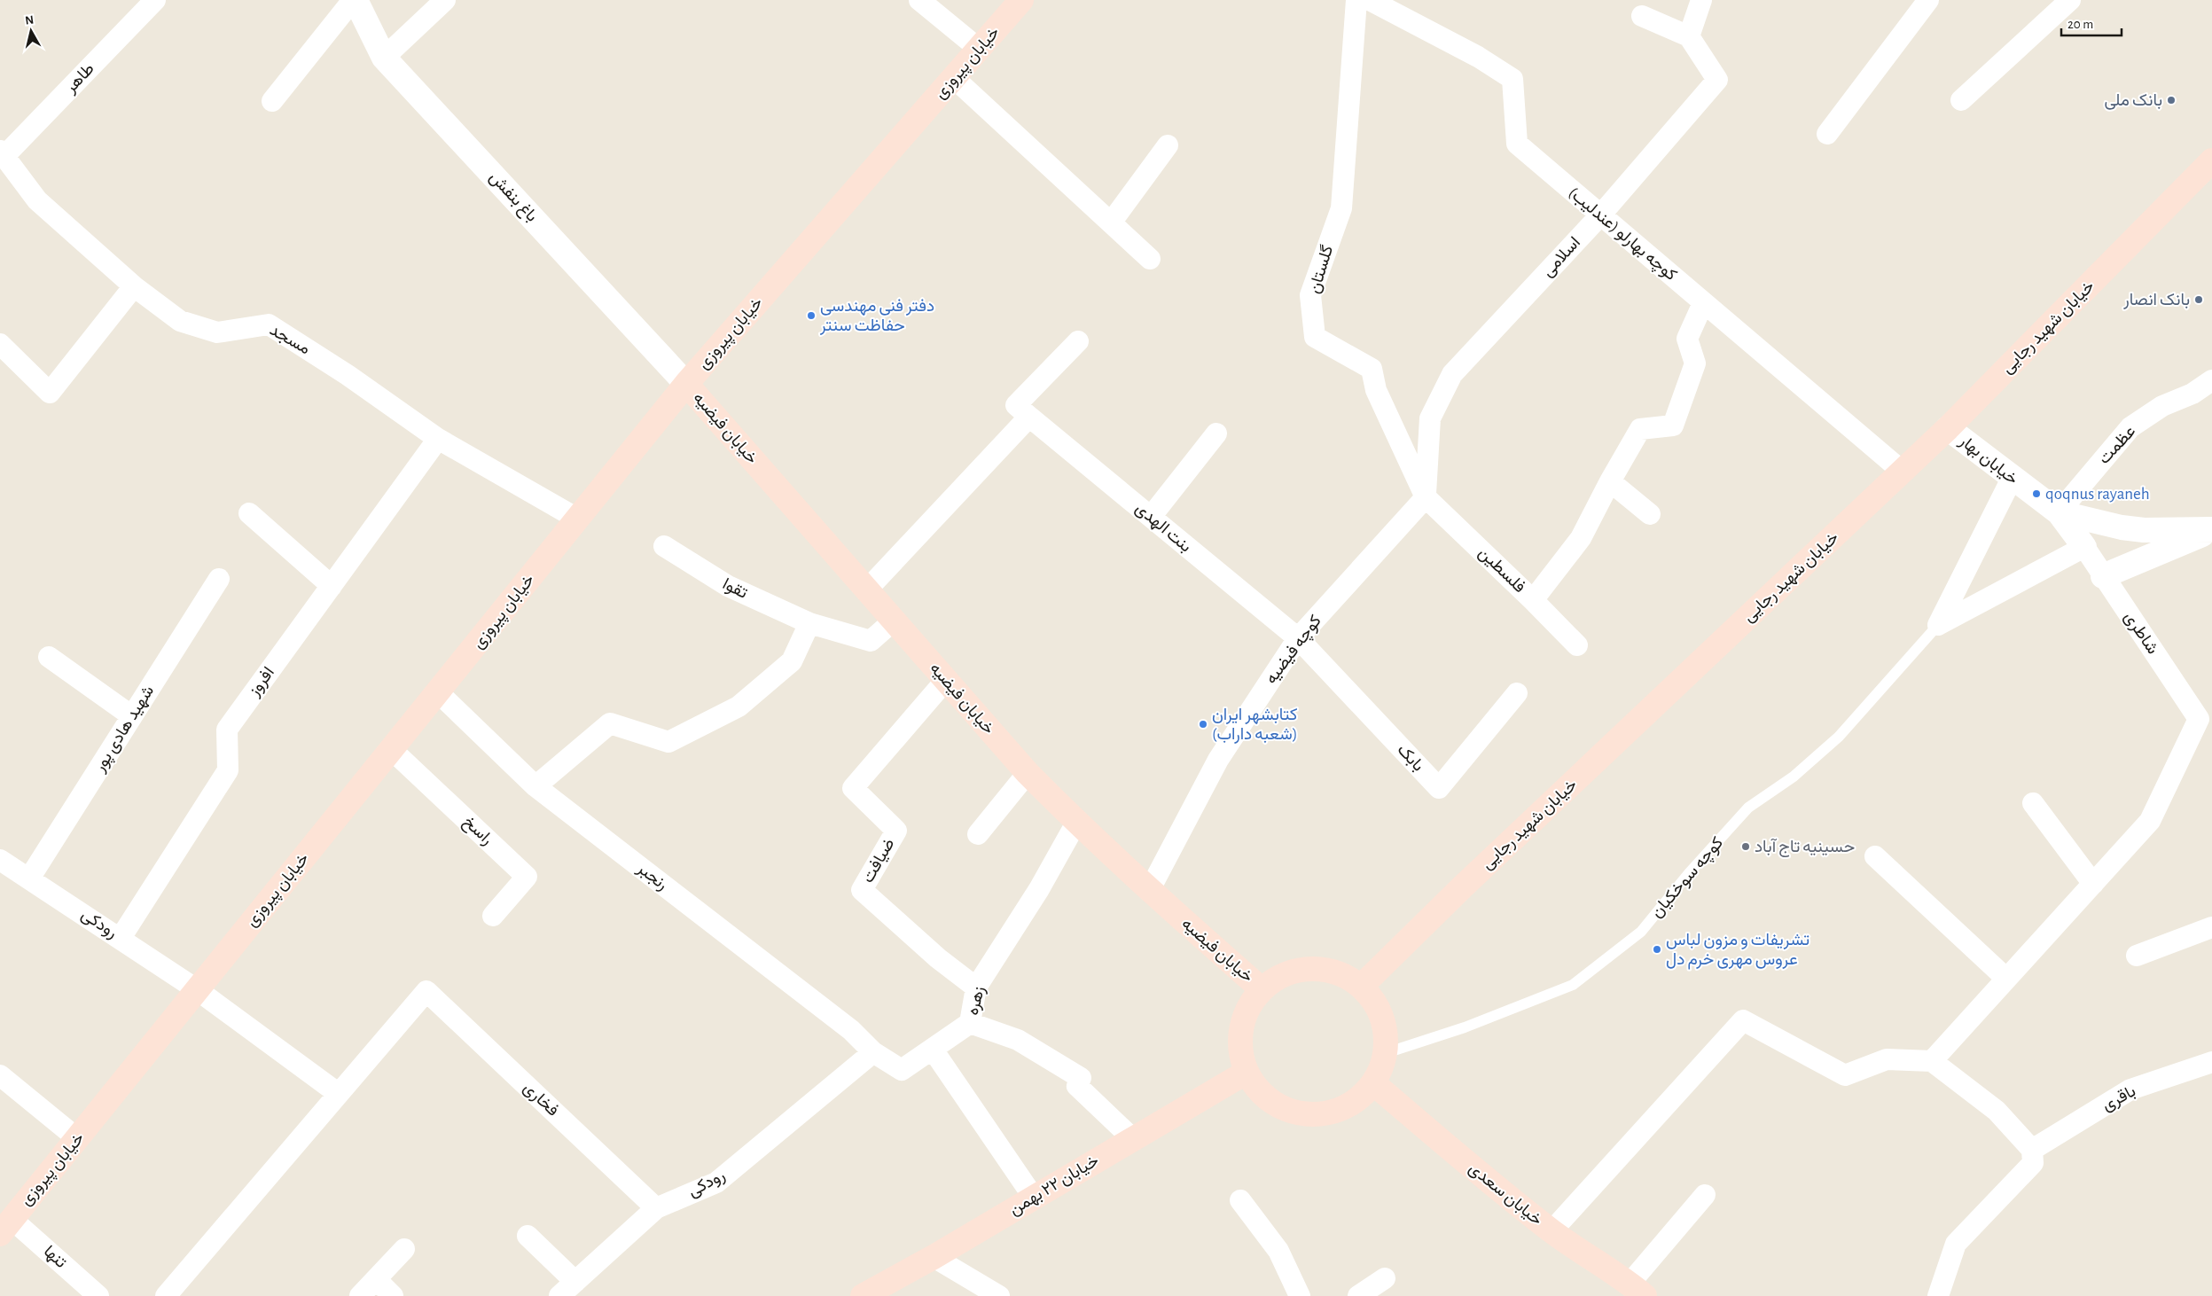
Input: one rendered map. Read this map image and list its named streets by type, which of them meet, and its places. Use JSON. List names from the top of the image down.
{
  "streets": {
    "main road": [
      "خیابان پیروزی",
      "خیابان شهید رجایی",
      "خیابان فیضیه",
      "خیابان ۲۲ بهمن",
      "خیابان سعدی"
    ],
    "street": [
      "طاهر",
      "باغ بنفش",
      "کوچه بهارلو (عندلیب)",
      "اسلامی",
      "گلستان",
      "مسجد",
      "عظمت",
      "خیابان بهار",
      "بنت الهدی",
      "فلسطین",
      "تقوا",
      "شاطری",
      "کوچه فیضیه",
      "افروز",
      "شهید هادی پور",
      "بابک",
      "راسخ",
      "ضیافت",
      "رنجبر",
      "رودکی",
      "زهره",
      "باقری",
      "فخاری",
      "تنها"
    ],
    "lane": ["کوچه سوخکیان"]
  },
  "crossings": [
    ["خیابان پیروزی", "باغ بنفش"],
    ["خیابان پیروزی", "مسجد"],
    ["خیابان پیروزی", "خیابان فیضیه"],
    ["خیابان پیروزی", "راسخ"],
    ["خیابان پیروزی", "رنجبر"],
    ["خیابان پیروزی", "رودکی"],
    ["خیابان پیروزی", "تنها"],
    ["طاهر", "مسجد"],
    ["باغ بنفش", "خیابان فیضیه"],
    ["کوچه بهارلو (عندلیب)", "اسلامی"],
    ["کوچه بهارلو (عندلیب)", "خیابان شهید رجایی"],
    ["اسلامی", "گلستان"],
    ["اسلامی", "فلسطین"],
    ["اسلامی", "کوچه فیضیه"],
    ["گلستان", "فلسطین"],
    ["گلستان", "کوچه فیضیه"],
    ["خیابان شهید رجایی", "خیابان فیضیه"],
    ["خیابان شهید رجایی", "خیابان بهار"],
    ["خیابان شهید رجایی", "کوچه سوخکیان"],
    ["خیابان شهید رجایی", "خیابان ۲۲ بهمن"],
    ["خیابان شهید رجایی", "خیابان سعدی"],
    ["مسجد", "افروز"],
    ["خیابان فیضیه", "تقوا"],
    ["خیابان فیضیه", "کوچه فیضیه"],
    ["خیابان فیضیه", "ضیافت"],
    ["خیابان فیضیه", "کوچه سوخکیان"],
    ["خیابان فیضیه", "زهره"],
    ["خیابان فیضیه", "خیابان ۲۲ بهمن"],
    ["خیابان فیضیه", "خیابان سعدی"],
    ["عظمت", "خیابان بهار"],
    ["خیابان بهار", "شاطری"],
    ["بنت الهدی", "کوچه فیضیه"],
    ["بنت الهدی", "بابک"],
    ["فلسطین", "کوچه فیضیه"],
    ["کوچه فیضیه", "بابک"],
    ["افروز", "رودکی"],
    ["شهید هادی پور", "رودکی"],
    ["ضیافت", "زهره"],
    ["رنجبر", "رودکی"],
    ["کوچه سوخکیان", "خیابان ۲۲ بهمن"],
    ["کوچه سوخکیان", "خیابان سعدی"],
    ["رودکی", "فخاری"],
    ["زهره", "خیابان ۲۲ بهمن"],
    ["خیابان ۲۲ بهمن", "خیابان سعدی"]
  ],
  "places": [
    "بانک ملی",
    "بانک انصار",
    "دفتر فنی مهندسی حفاظت سنتر",
    "qoqnus rayaneh",
    "کتابشهر ایران (شعبه داراب)",
    "حسینیه تاج آباد",
    "تشریفات و مزون لباس عروس مهری خرم دل"
  ],
  "scale_bar": "20 m",
  "north": "top"
}
